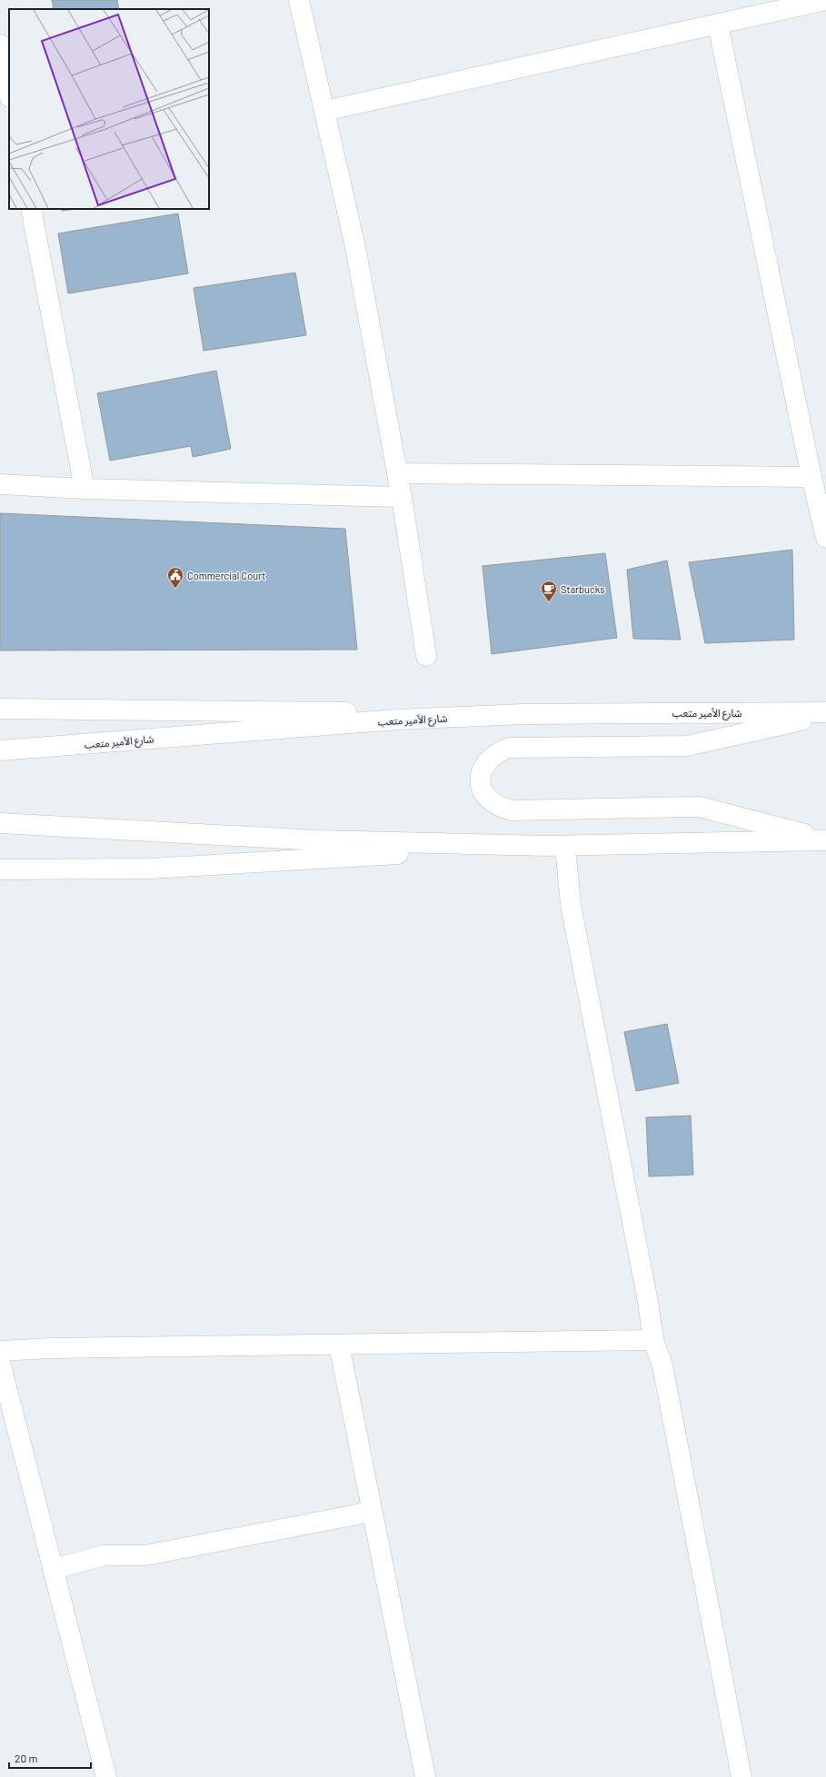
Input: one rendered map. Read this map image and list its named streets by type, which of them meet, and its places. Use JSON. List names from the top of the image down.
{
  "streets": {
    "street": ["شارع الأمير متعب"]
  },
  "places": {
    "public building": ["Commercial Court"],
    "cafe": ["Starbucks"]
  },
  "scale_bar": "20 m"
}
